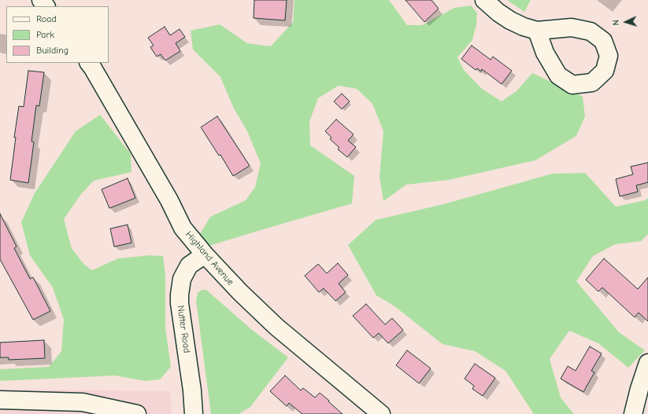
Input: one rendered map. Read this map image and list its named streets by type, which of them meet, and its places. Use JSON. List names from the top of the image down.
{
  "streets": {
    "street": ["Highland Avenue", "Nutter Road"]
  },
  "crossings": [
    ["Highland Avenue", "Nutter Road"]
  ],
  "legend": ["Road", "Park", "Building"],
  "north": "left"
}
